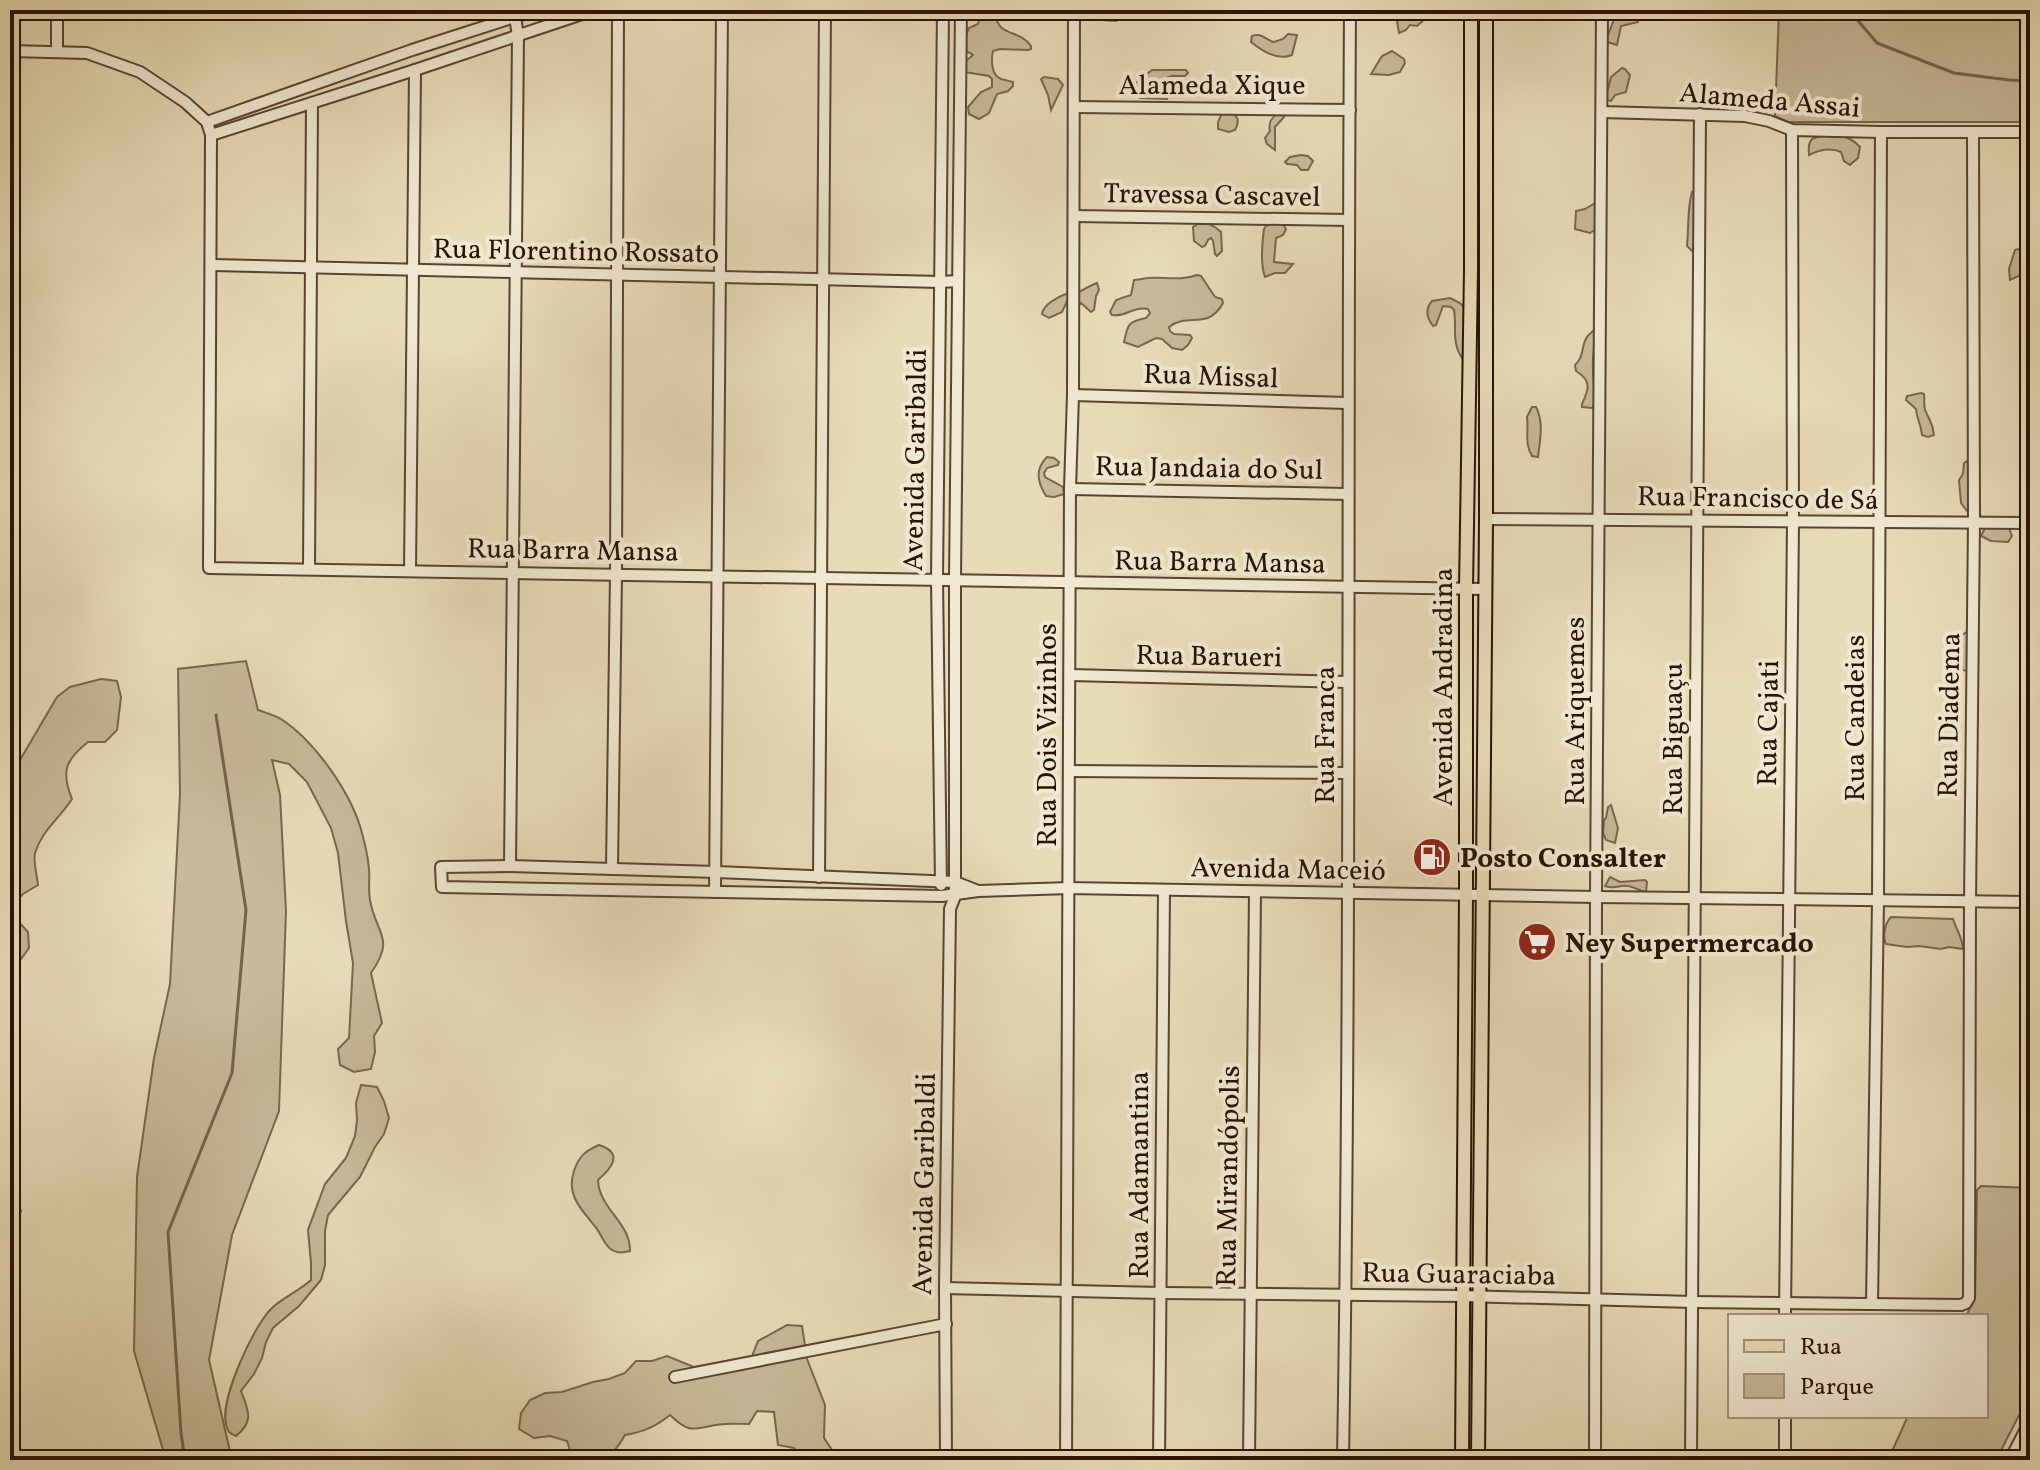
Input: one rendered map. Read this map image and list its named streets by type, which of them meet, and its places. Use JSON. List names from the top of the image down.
{
  "streets": {
    "main road": ["Avenida Andradina"],
    "street": [
      "Alameda Xique",
      "Alameda Assai",
      "Travessa Cascavel",
      "Rua Florentino Rossato",
      "Rua Missal",
      "Avenida Garibaldi",
      "Rua Jandaia do Sul",
      "Rua Francisco de Sá",
      "Rua Barra Mansa",
      "Rua Barueri",
      "Rua Ariquemes",
      "Rua Diadema",
      "Rua Candeias",
      "Rua Cajati",
      "Rua Dois Vizinhos",
      "Rua Franca",
      "Rua Biguaçu",
      "Avenida Maceió",
      "Rua Adamantina",
      "Rua Mirandópolis",
      "Rua Guaraciaba"
    ]
  },
  "crossings": [
    ["Alameda Xique", "Rua Dois Vizinhos"],
    ["Alameda Xique", "Rua Franca"],
    ["Alameda Assai", "Rua Ariquemes"],
    ["Alameda Assai", "Rua Diadema"],
    ["Alameda Assai", "Rua Candeias"],
    ["Alameda Assai", "Rua Cajati"],
    ["Alameda Assai", "Rua Biguaçu"],
    ["Travessa Cascavel", "Rua Dois Vizinhos"],
    ["Travessa Cascavel", "Rua Franca"],
    ["Rua Florentino Rossato", "Avenida Garibaldi"],
    ["Rua Florentino Rossato", "Rua Barra Mansa"],
    ["Rua Missal", "Rua Dois Vizinhos"],
    ["Rua Missal", "Rua Franca"],
    ["Avenida Garibaldi", "Rua Barra Mansa"],
    ["Avenida Garibaldi", "Avenida Maceió"],
    ["Avenida Garibaldi", "Rua Guaraciaba"],
    ["Rua Jandaia do Sul", "Rua Dois Vizinhos"],
    ["Rua Jandaia do Sul", "Rua Franca"],
    ["Rua Francisco de Sá", "Avenida Andradina"],
    ["Rua Francisco de Sá", "Rua Ariquemes"],
    ["Rua Francisco de Sá", "Rua Diadema"],
    ["Rua Francisco de Sá", "Rua Candeias"],
    ["Rua Francisco de Sá", "Rua Cajati"],
    ["Rua Francisco de Sá", "Rua Biguaçu"],
    ["Rua Barra Mansa", "Avenida Andradina"],
    ["Rua Barra Mansa", "Rua Dois Vizinhos"],
    ["Rua Barra Mansa", "Rua Franca"],
    ["Rua Barueri", "Rua Dois Vizinhos"],
    ["Rua Barueri", "Rua Franca"],
    ["Avenida Andradina", "Avenida Maceió"],
    ["Avenida Andradina", "Rua Guaraciaba"],
    ["Rua Ariquemes", "Avenida Maceió"],
    ["Rua Ariquemes", "Rua Guaraciaba"],
    ["Rua Diadema", "Avenida Maceió"],
    ["Rua Diadema", "Rua Guaraciaba"],
    ["Rua Candeias", "Avenida Maceió"],
    ["Rua Candeias", "Rua Guaraciaba"],
    ["Rua Cajati", "Avenida Maceió"],
    ["Rua Cajati", "Rua Guaraciaba"],
    ["Rua Dois Vizinhos", "Avenida Maceió"],
    ["Rua Dois Vizinhos", "Rua Guaraciaba"],
    ["Rua Franca", "Avenida Maceió"],
    ["Rua Franca", "Rua Guaraciaba"],
    ["Rua Biguaçu", "Avenida Maceió"],
    ["Rua Biguaçu", "Rua Guaraciaba"],
    ["Avenida Maceió", "Rua Adamantina"],
    ["Avenida Maceió", "Rua Mirandópolis"],
    ["Rua Adamantina", "Rua Guaraciaba"],
    ["Rua Mirandópolis", "Rua Guaraciaba"]
  ],
  "places": {
    "fuel station": ["Posto Consalter"],
    "supermarket": ["Ney Supermercado"]
  },
  "legend": ["Rua", "Parque"]
}
